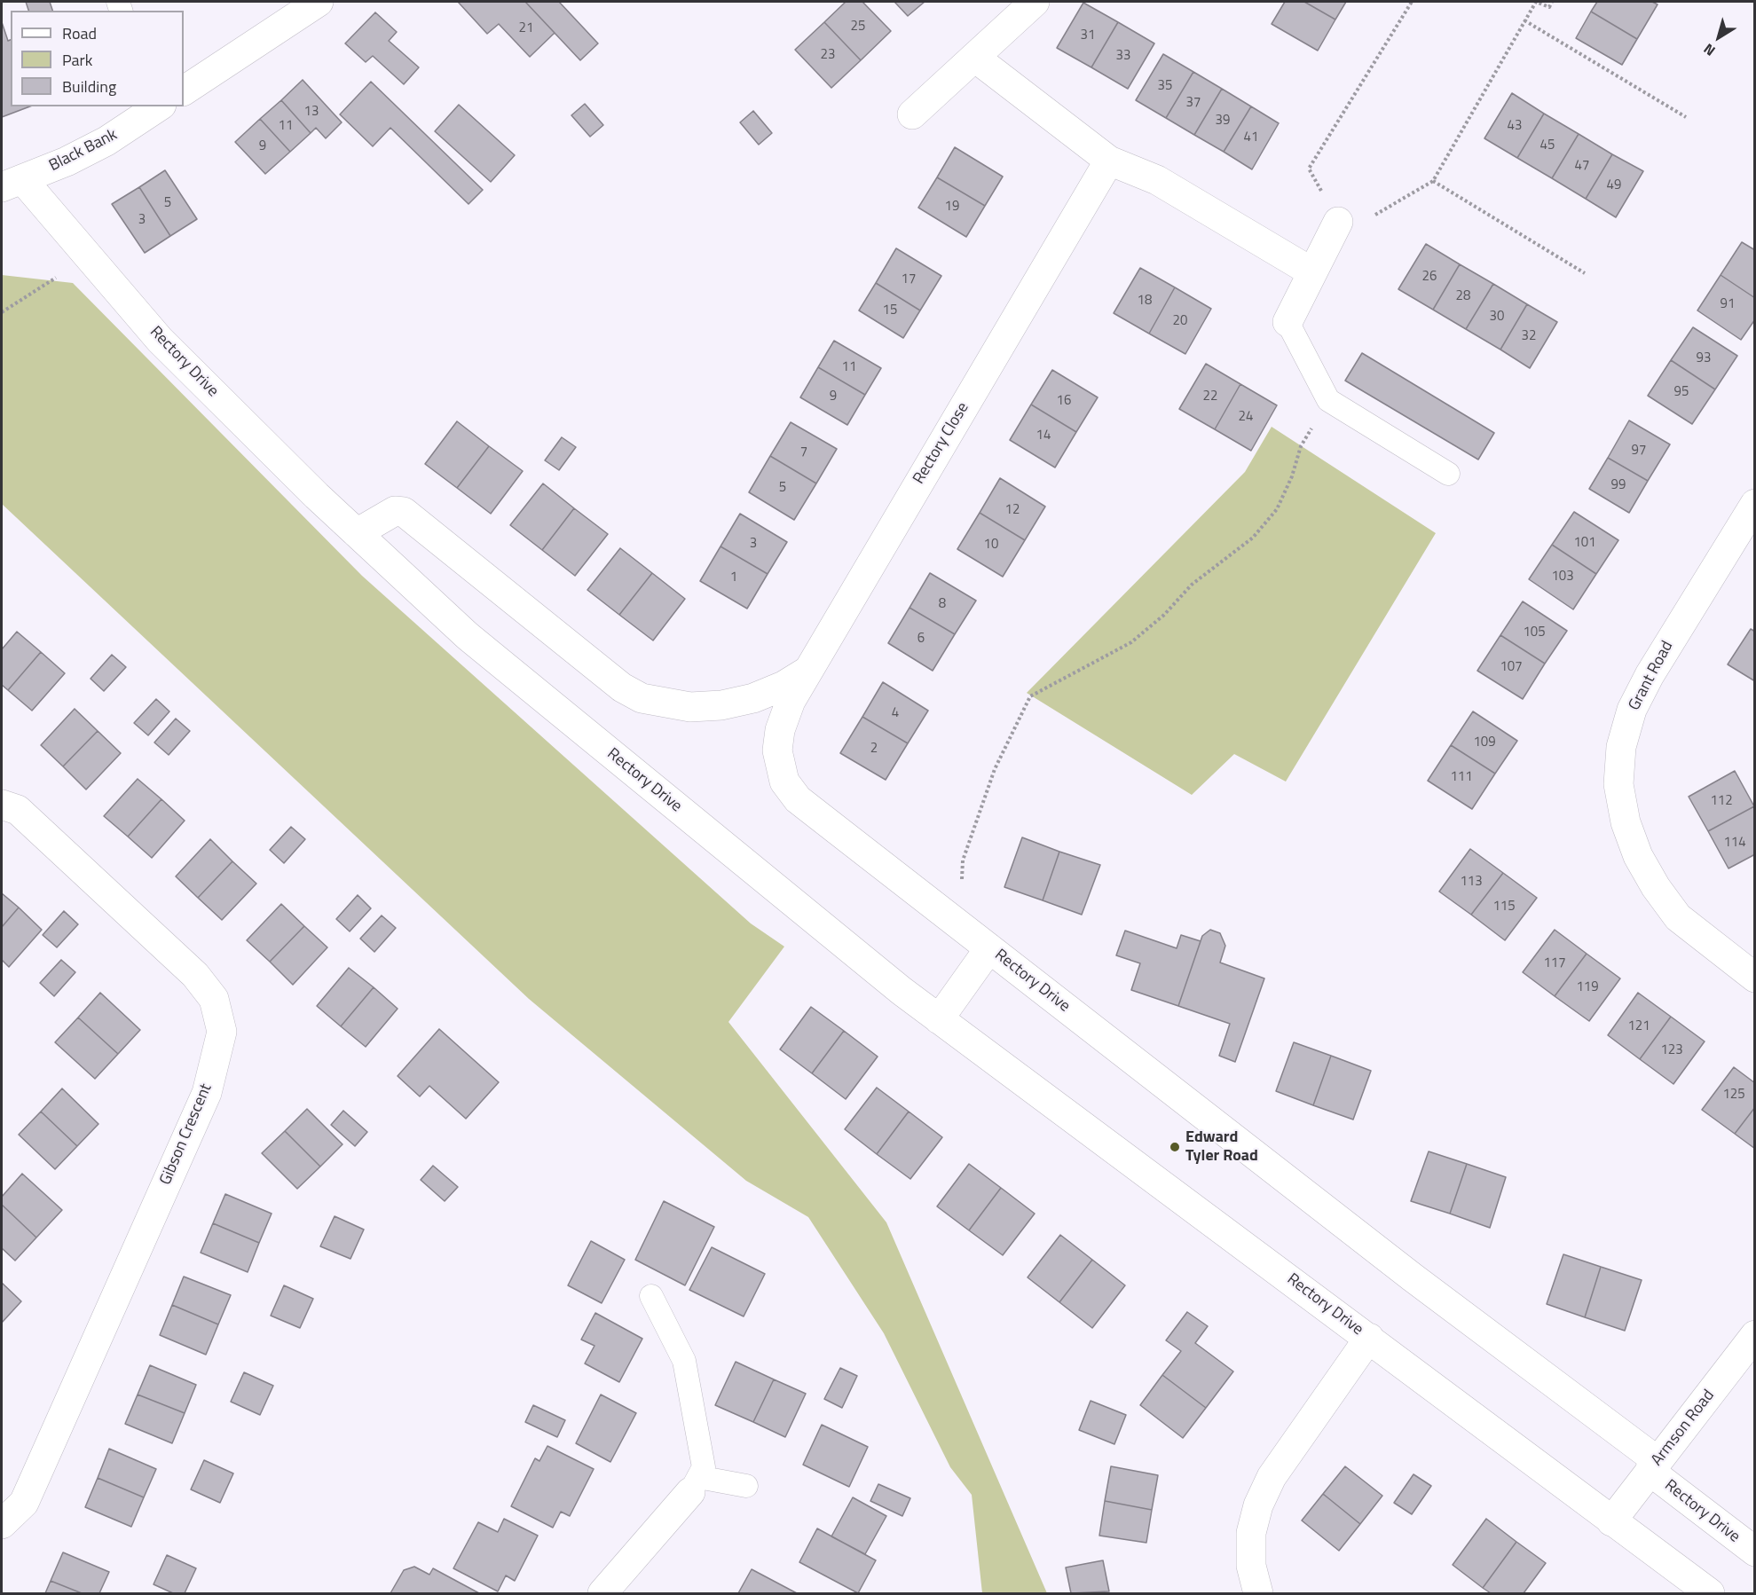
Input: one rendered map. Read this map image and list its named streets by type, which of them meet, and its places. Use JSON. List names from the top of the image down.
{
  "streets": {
    "street": [
      "Black Bank",
      "Rectory Drive",
      "Rectory Close",
      "Grant Road",
      "Gibson Crescent",
      "Armson Road"
    ]
  },
  "crossings": [
    ["Black Bank", "Rectory Drive"],
    ["Rectory Drive", "Rectory Close"],
    ["Rectory Drive", "Armson Road"]
  ],
  "places": ["Edward Tyler Road"],
  "house_numbers": [
    "25",
    "21",
    "31",
    "23",
    "33",
    "35",
    "37",
    "13",
    "39",
    "11",
    "43",
    "41",
    "45",
    "9",
    "47",
    "49",
    "5",
    "19",
    "3",
    "26",
    "17",
    "28",
    "18",
    "91",
    "15",
    "30",
    "20",
    "32",
    "93",
    "11",
    "95",
    "9",
    "22",
    "16",
    "24",
    "14",
    "97",
    "7",
    "99",
    "5",
    "12",
    "101",
    "3",
    "10",
    "103",
    "1",
    "8",
    "105",
    "6",
    "107",
    "4",
    "109",
    "2",
    "111",
    "112",
    "114",
    "113",
    "115",
    "117",
    "119",
    "121",
    "123",
    "125"
  ],
  "legend": ["Road", "Park", "Building"],
  "north": "bottom left"
}
